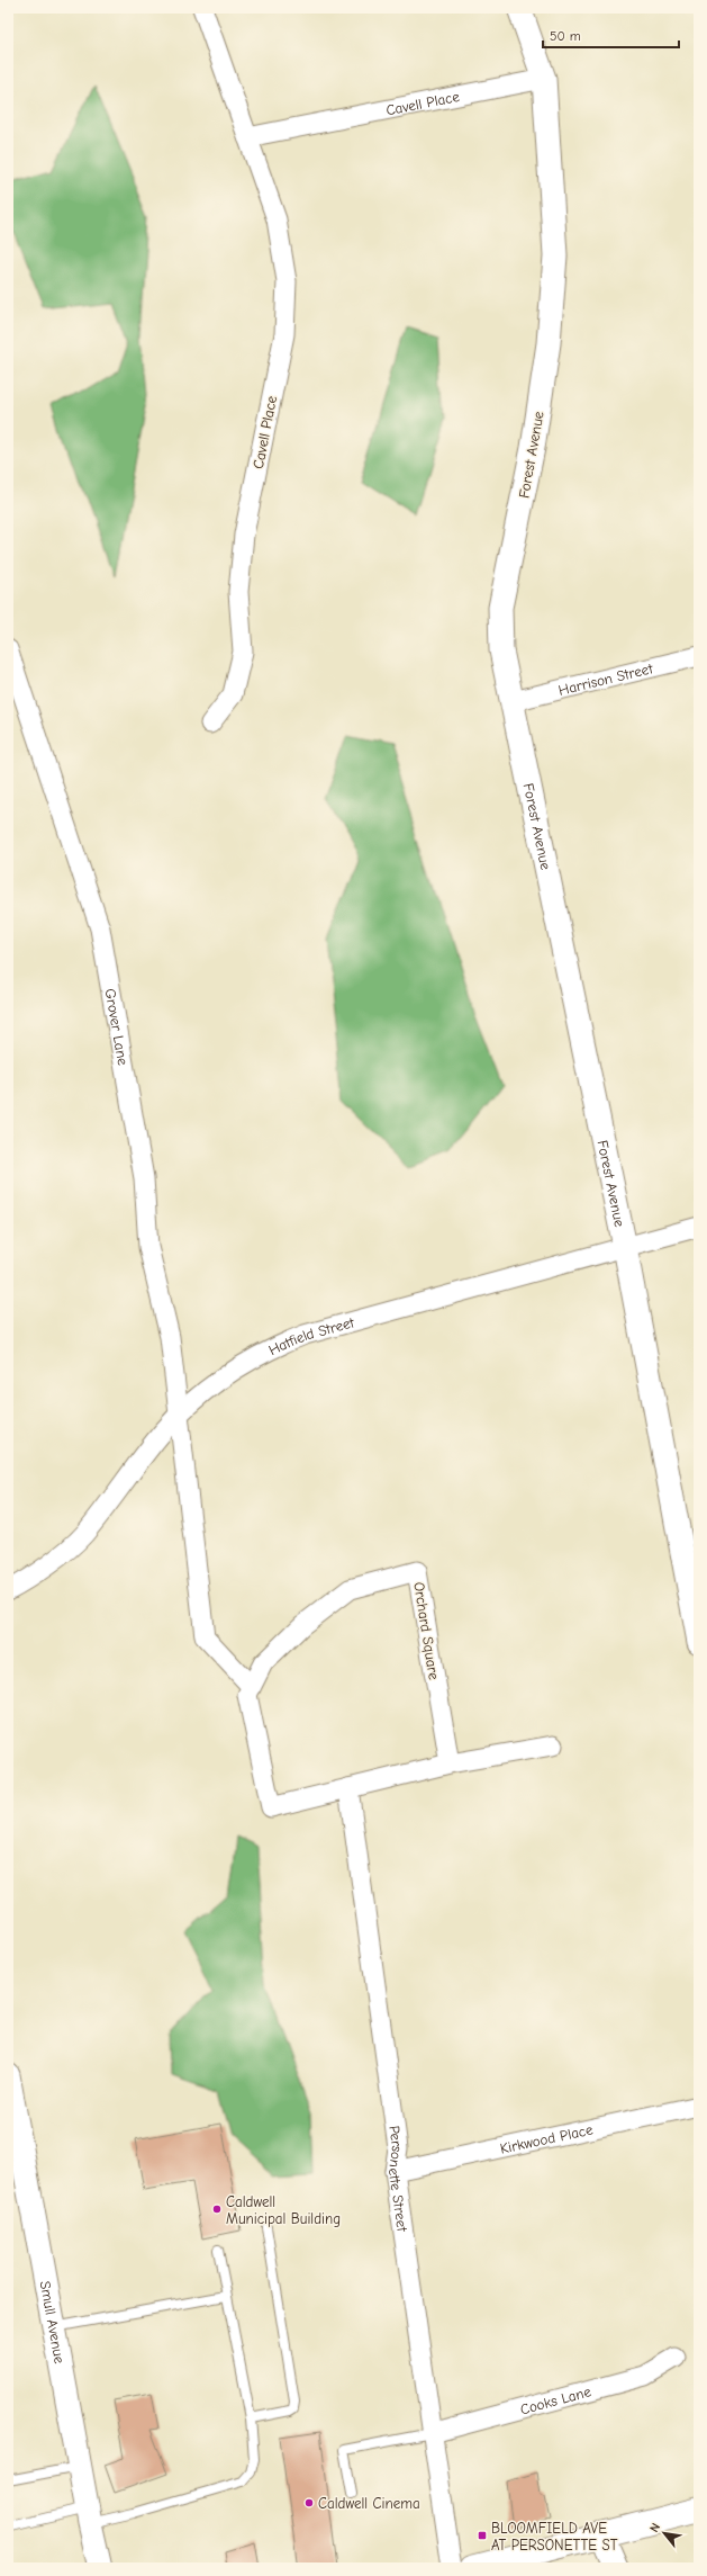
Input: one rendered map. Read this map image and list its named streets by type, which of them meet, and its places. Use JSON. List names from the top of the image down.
{
  "streets": {
    "street": [
      "Cavell Place",
      "Forest Avenue",
      "Harrison Street",
      "Grover Lane",
      "Hatfield Street",
      "Orchard Square",
      "Kirkwood Place",
      "Personette Street",
      "Smull Avenue",
      "Cooks Lane"
    ]
  },
  "crossings": [
    ["Cavell Place", "Forest Avenue"],
    ["Forest Avenue", "Harrison Street"],
    ["Forest Avenue", "Hatfield Street"],
    ["Grover Lane", "Hatfield Street"],
    ["Orchard Square", "Personette Street"],
    ["Kirkwood Place", "Personette Street"],
    ["Personette Street", "Cooks Lane"]
  ],
  "places": {
    "other": ["Caldwell Municipal Building", "Caldwell Cinema"],
    "transit": ["BLOOMFIELD AVE AT PERSONETTE ST"]
  },
  "scale_bar": "50 m",
  "north": "top left"
}
